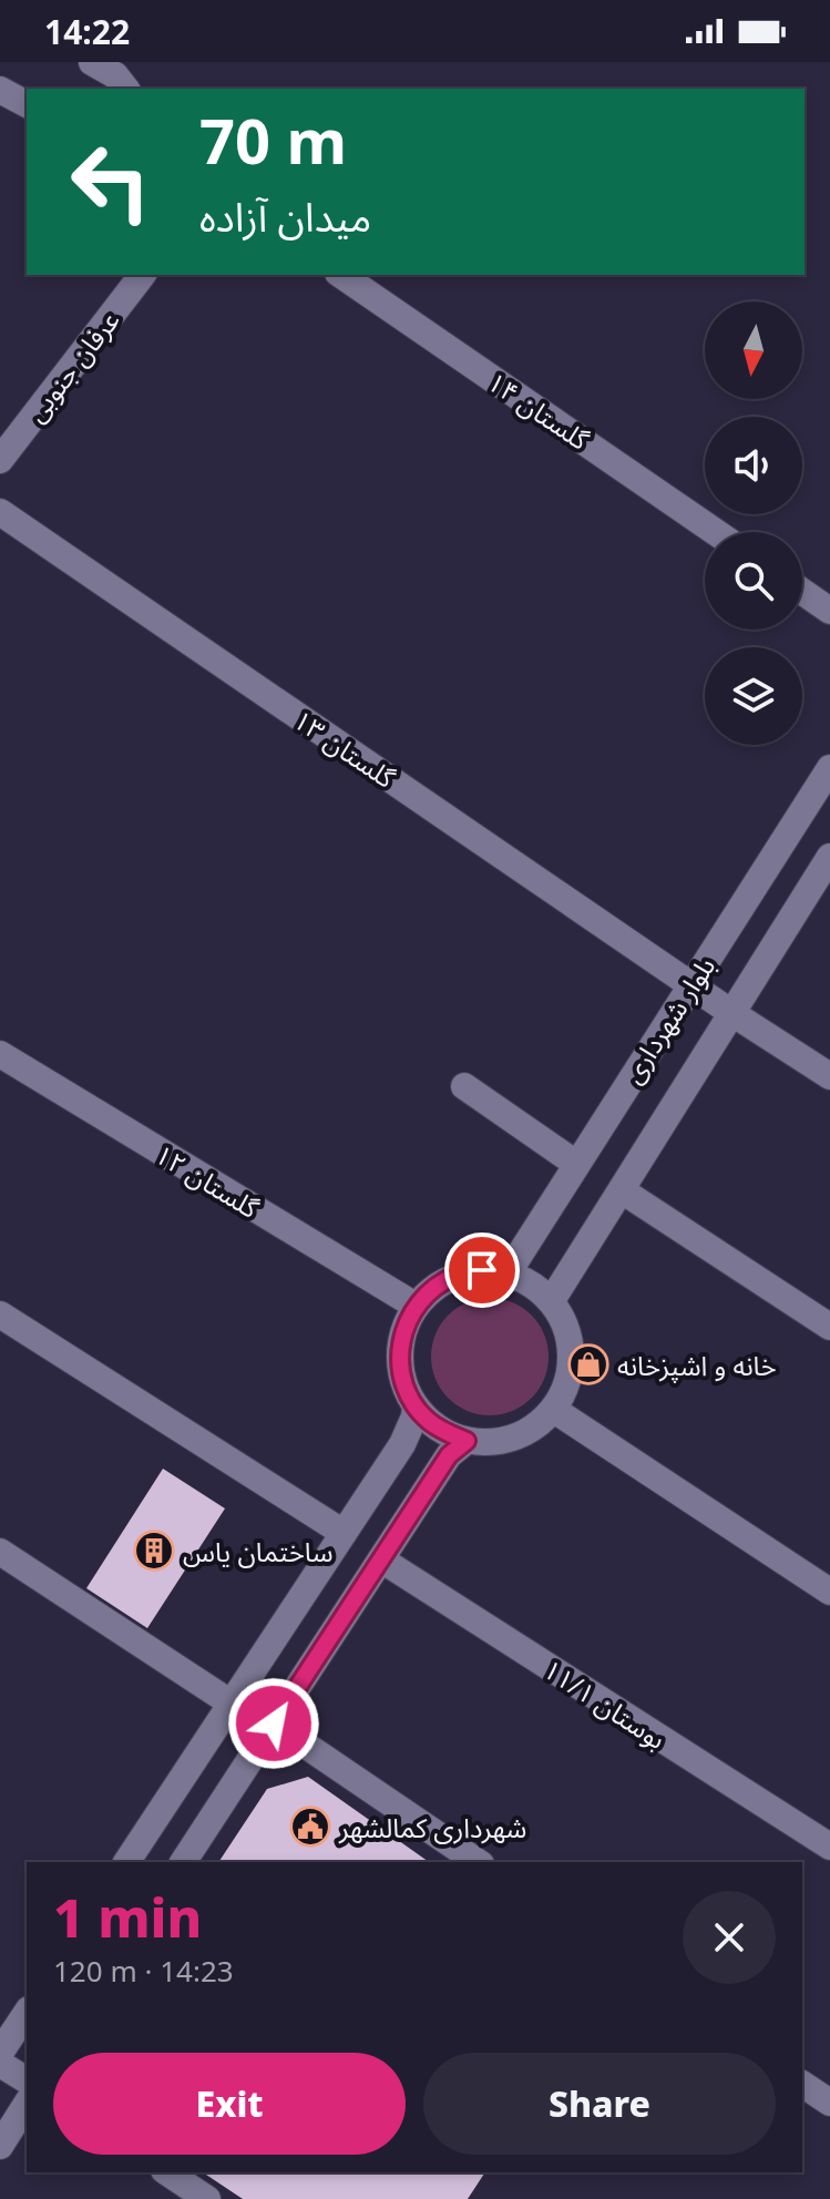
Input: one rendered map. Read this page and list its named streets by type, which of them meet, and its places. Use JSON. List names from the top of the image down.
{
  "streets": {
    "street": [
      "عرفان جنوبی",
      "گلستان ۱۴",
      "گلستان ۱۳",
      "بلوار شهرداری",
      "گلستان ۱۲",
      "بوستان ۱۱/۱"
    ]
  },
  "crossings": [
    ["گلستان ۱۳", "بلوار شهرداری"],
    ["بلوار شهرداری", "گلستان ۱۲"]
  ],
  "places": {
    "shop": ["خانه و اشپزخانه"],
    "building": ["ساختمان یاس"],
    "public building": ["شهرداری کمالشهر"]
  },
  "north": "bottom",
  "page": {
    "status": "14:22",
    "turn": ["70 m", "میدان آزاده"],
    "heading": ["1 min", "120 m · 14:23"],
    "buttons": ["Exit", "Share"]
  }
}
